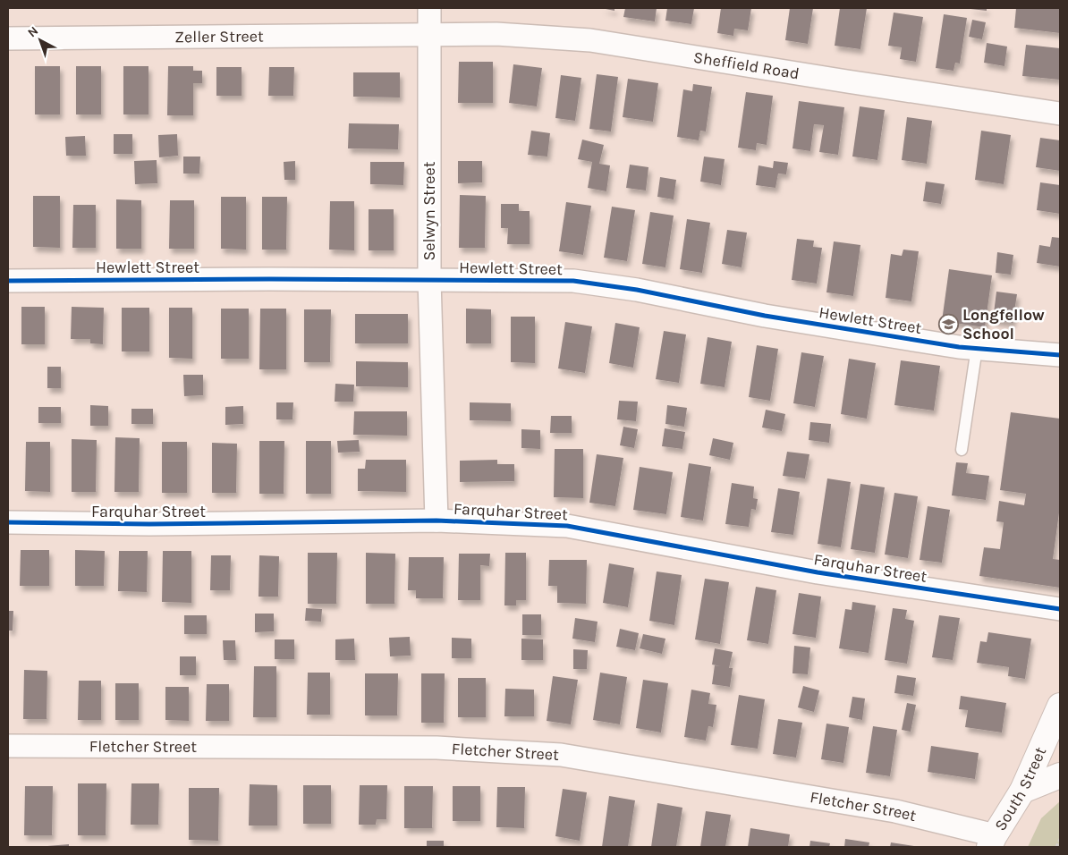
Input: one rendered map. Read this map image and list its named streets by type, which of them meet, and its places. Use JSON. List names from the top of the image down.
{
  "streets": {
    "street": [
      "Zeller Street",
      "Sheffield Road",
      "Selwyn Street",
      "Hewlett Street",
      "Farquhar Street",
      "Fletcher Street",
      "South Street"
    ]
  },
  "crossings": [
    ["Zeller Street", "Sheffield Road"],
    ["Zeller Street", "Selwyn Street"],
    ["Sheffield Road", "Selwyn Street"],
    ["Selwyn Street", "Hewlett Street"],
    ["Selwyn Street", "Farquhar Street"],
    ["Fletcher Street", "South Street"]
  ],
  "places": {
    "school or university": ["Longfellow School"]
  },
  "north": "top left"
}
